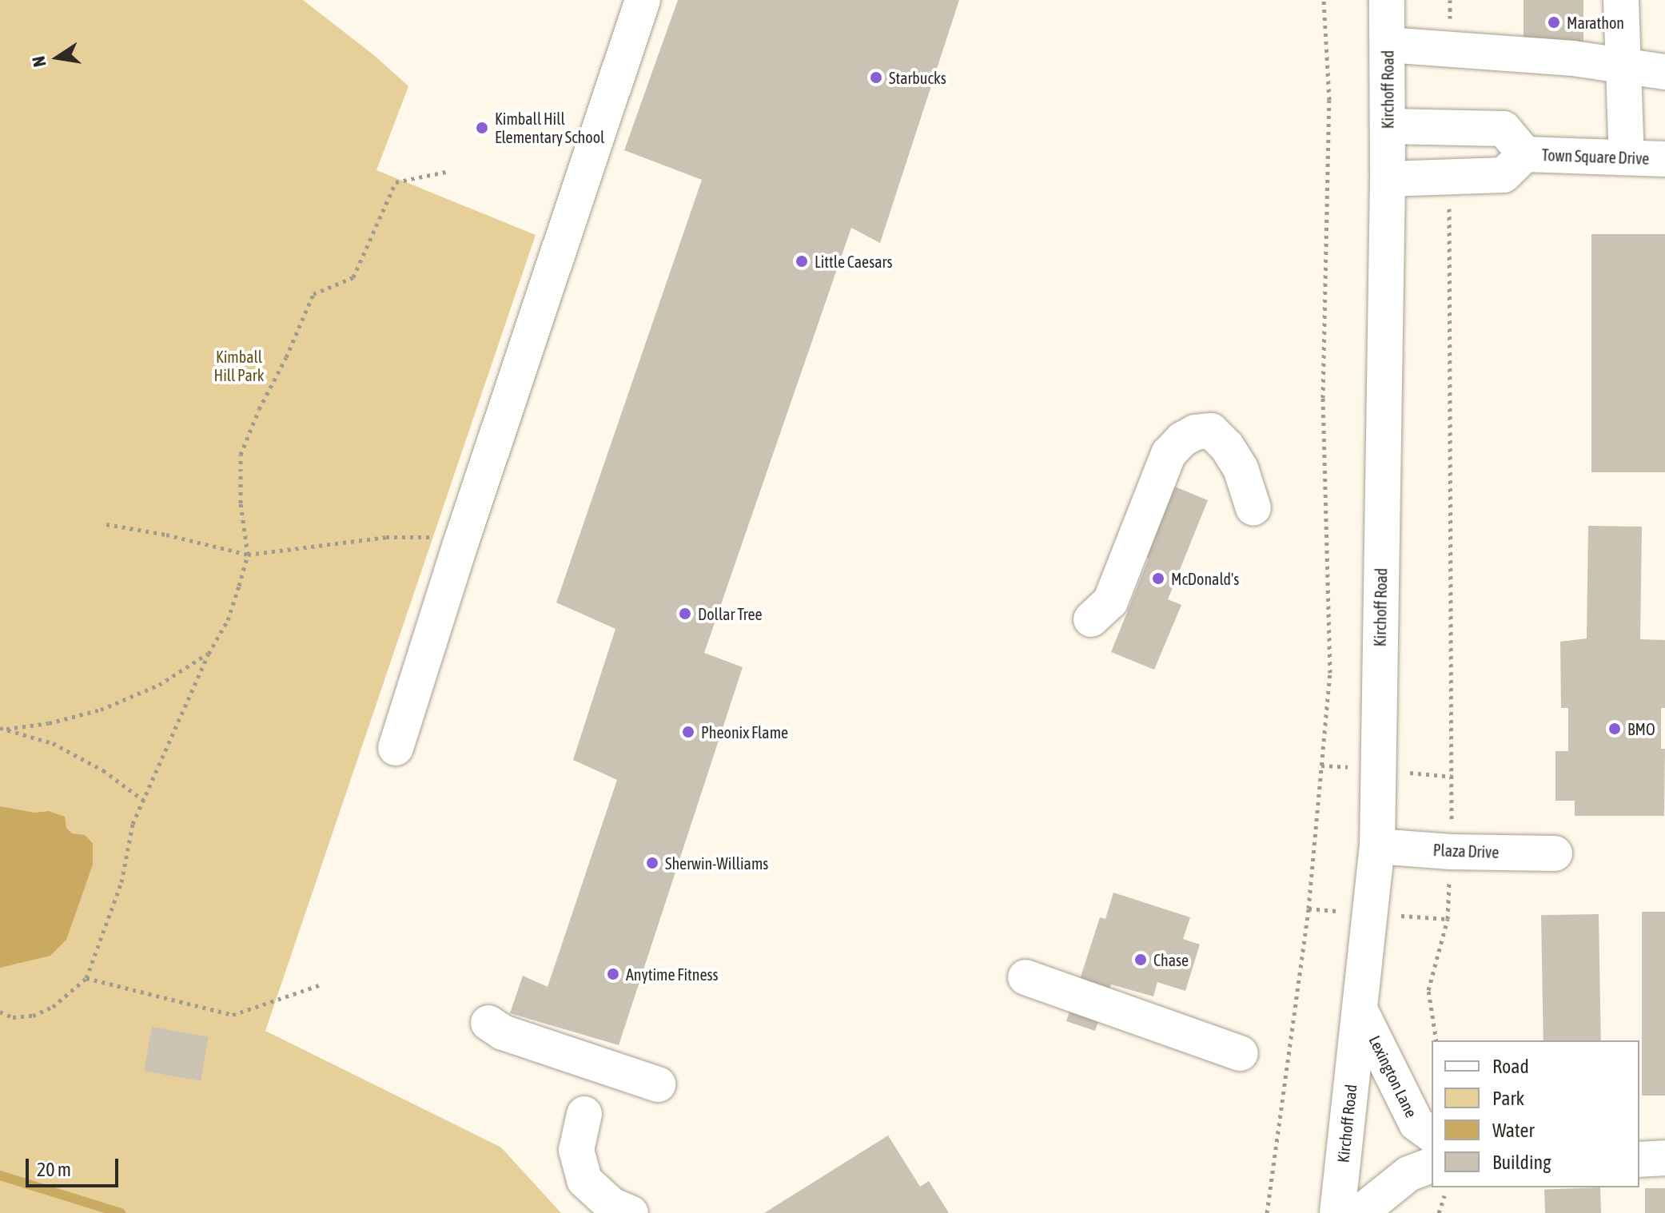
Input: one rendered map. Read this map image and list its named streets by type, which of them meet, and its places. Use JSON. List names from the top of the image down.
{
  "streets": {
    "main road": [
      "Kirchoff Road",
      "Town Square Drive",
      "Plaza Drive",
      "Lexington Lane"
    ]
  },
  "crossings": [
    ["Kirchoff Road", "Town Square Drive"],
    ["Kirchoff Road", "Plaza Drive"],
    ["Kirchoff Road", "Lexington Lane"]
  ],
  "parks": ["Kimball Hill Park"],
  "places": [
    "Marathon",
    "Starbucks",
    "Kimball Hill Elementary School",
    "Little Caesars",
    "McDonald's",
    "Dollar Tree",
    "BMO",
    "Pheonix Flame",
    "Sherwin-Williams",
    "Chase",
    "Anytime Fitness"
  ],
  "legend": [
    "Road",
    "Park",
    "Water",
    "Building"
  ],
  "scale_bar": "20 m",
  "north": "left"
}
